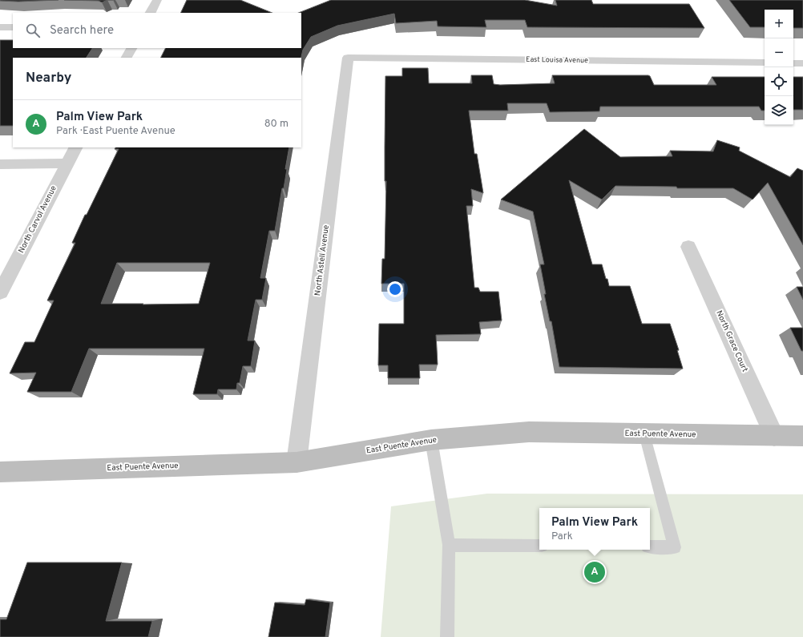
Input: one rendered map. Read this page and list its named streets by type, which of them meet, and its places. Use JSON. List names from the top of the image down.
{
  "streets": {
    "main road": ["East Puente Avenue"],
    "street": [
      "East Louisa Avenue",
      "North Carvol Avenue",
      "North Astell Avenue",
      "North Grace Court"
    ]
  },
  "crossings": [
    ["East Louisa Avenue", "North Astell Avenue"],
    ["North Astell Avenue", "East Puente Avenue"],
    ["North Grace Court", "East Puente Avenue"]
  ],
  "page": {
    "map_buttons": ["+", "−"],
    "search": "Search here",
    "heading": "Nearby",
    "list": [
      {
        "mark": "A",
        "name": "Palm View Park",
        "note": "Park · East Puente Avenue",
        "value": "80 m"
      }
    ],
    "popup": ["Palm View Park", "Park"],
    "pins": "A"
  }
}
